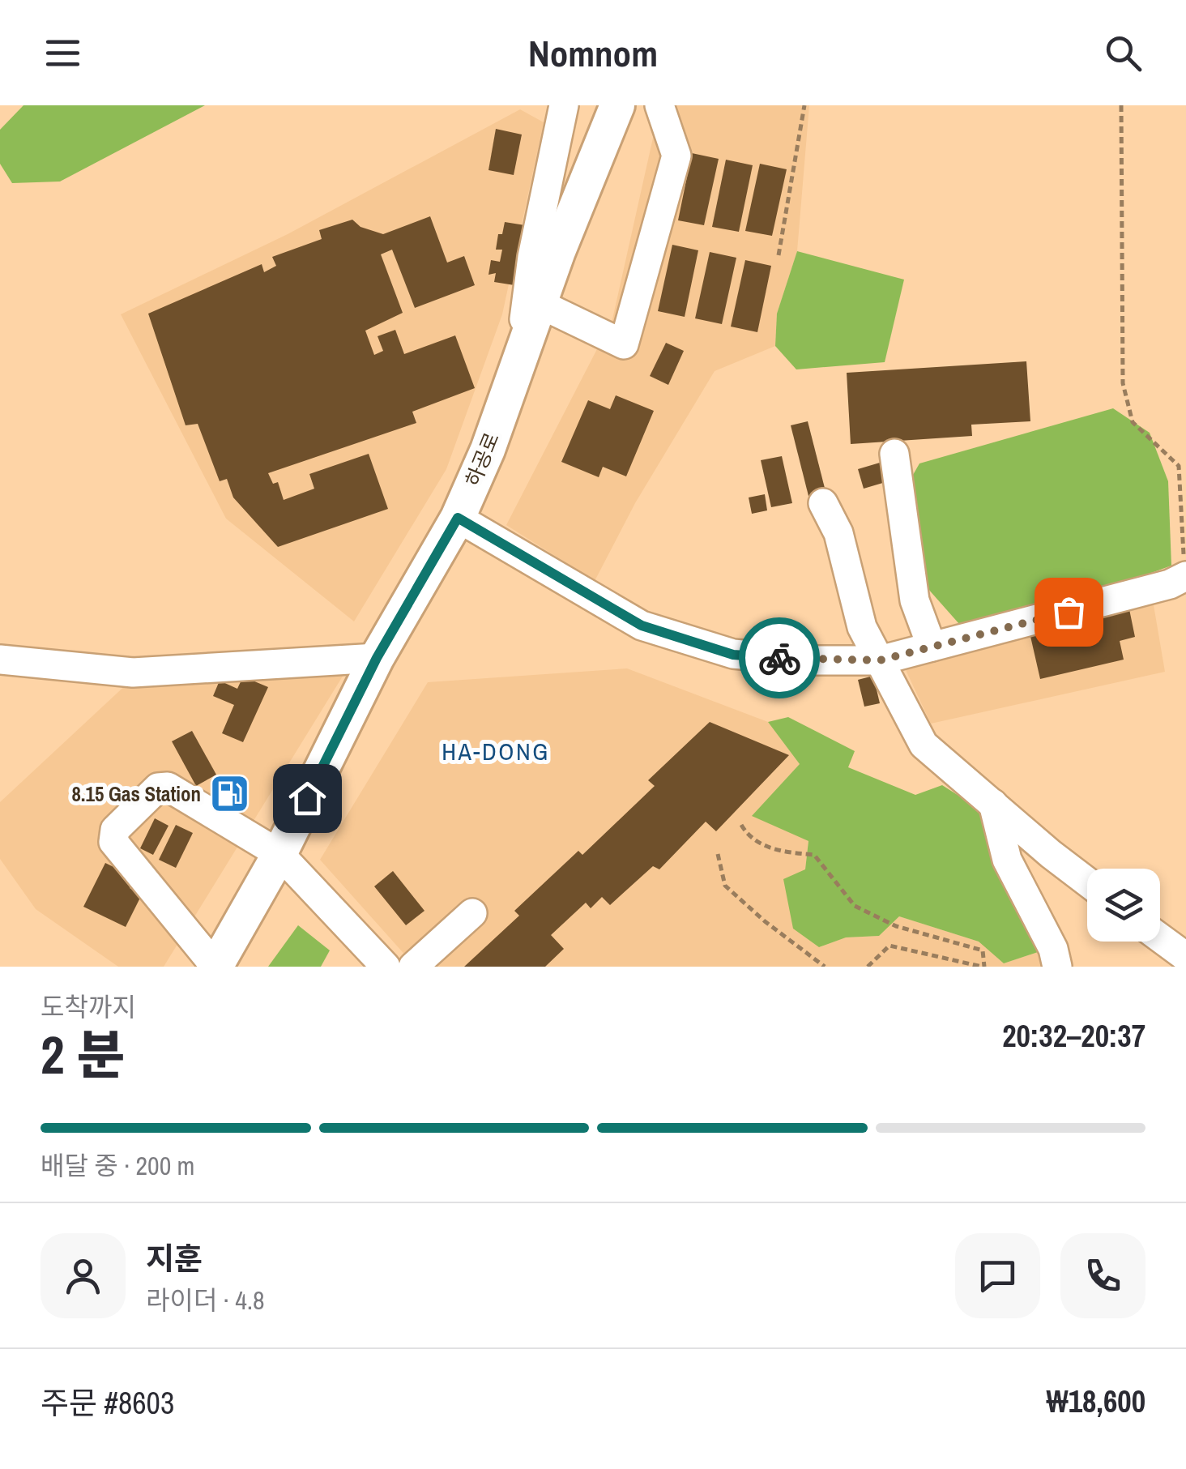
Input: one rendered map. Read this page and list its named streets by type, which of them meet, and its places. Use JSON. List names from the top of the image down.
{
  "streets": {
    "main road": ["하공로"]
  },
  "districts": ["HA-DONG"],
  "places": {
    "fuel station": ["8.15 Gas Station"]
  },
  "page": {
    "header": "Nomnom",
    "heading": ["2 분", "도착까지", "20:32–20:37"],
    "panel": [
      "지훈",
      "라이더 · 4.8",
      "주문 #8603",
      "₩18,600"
    ],
    "bar": "배달 중 · 200 m"
  }
}
